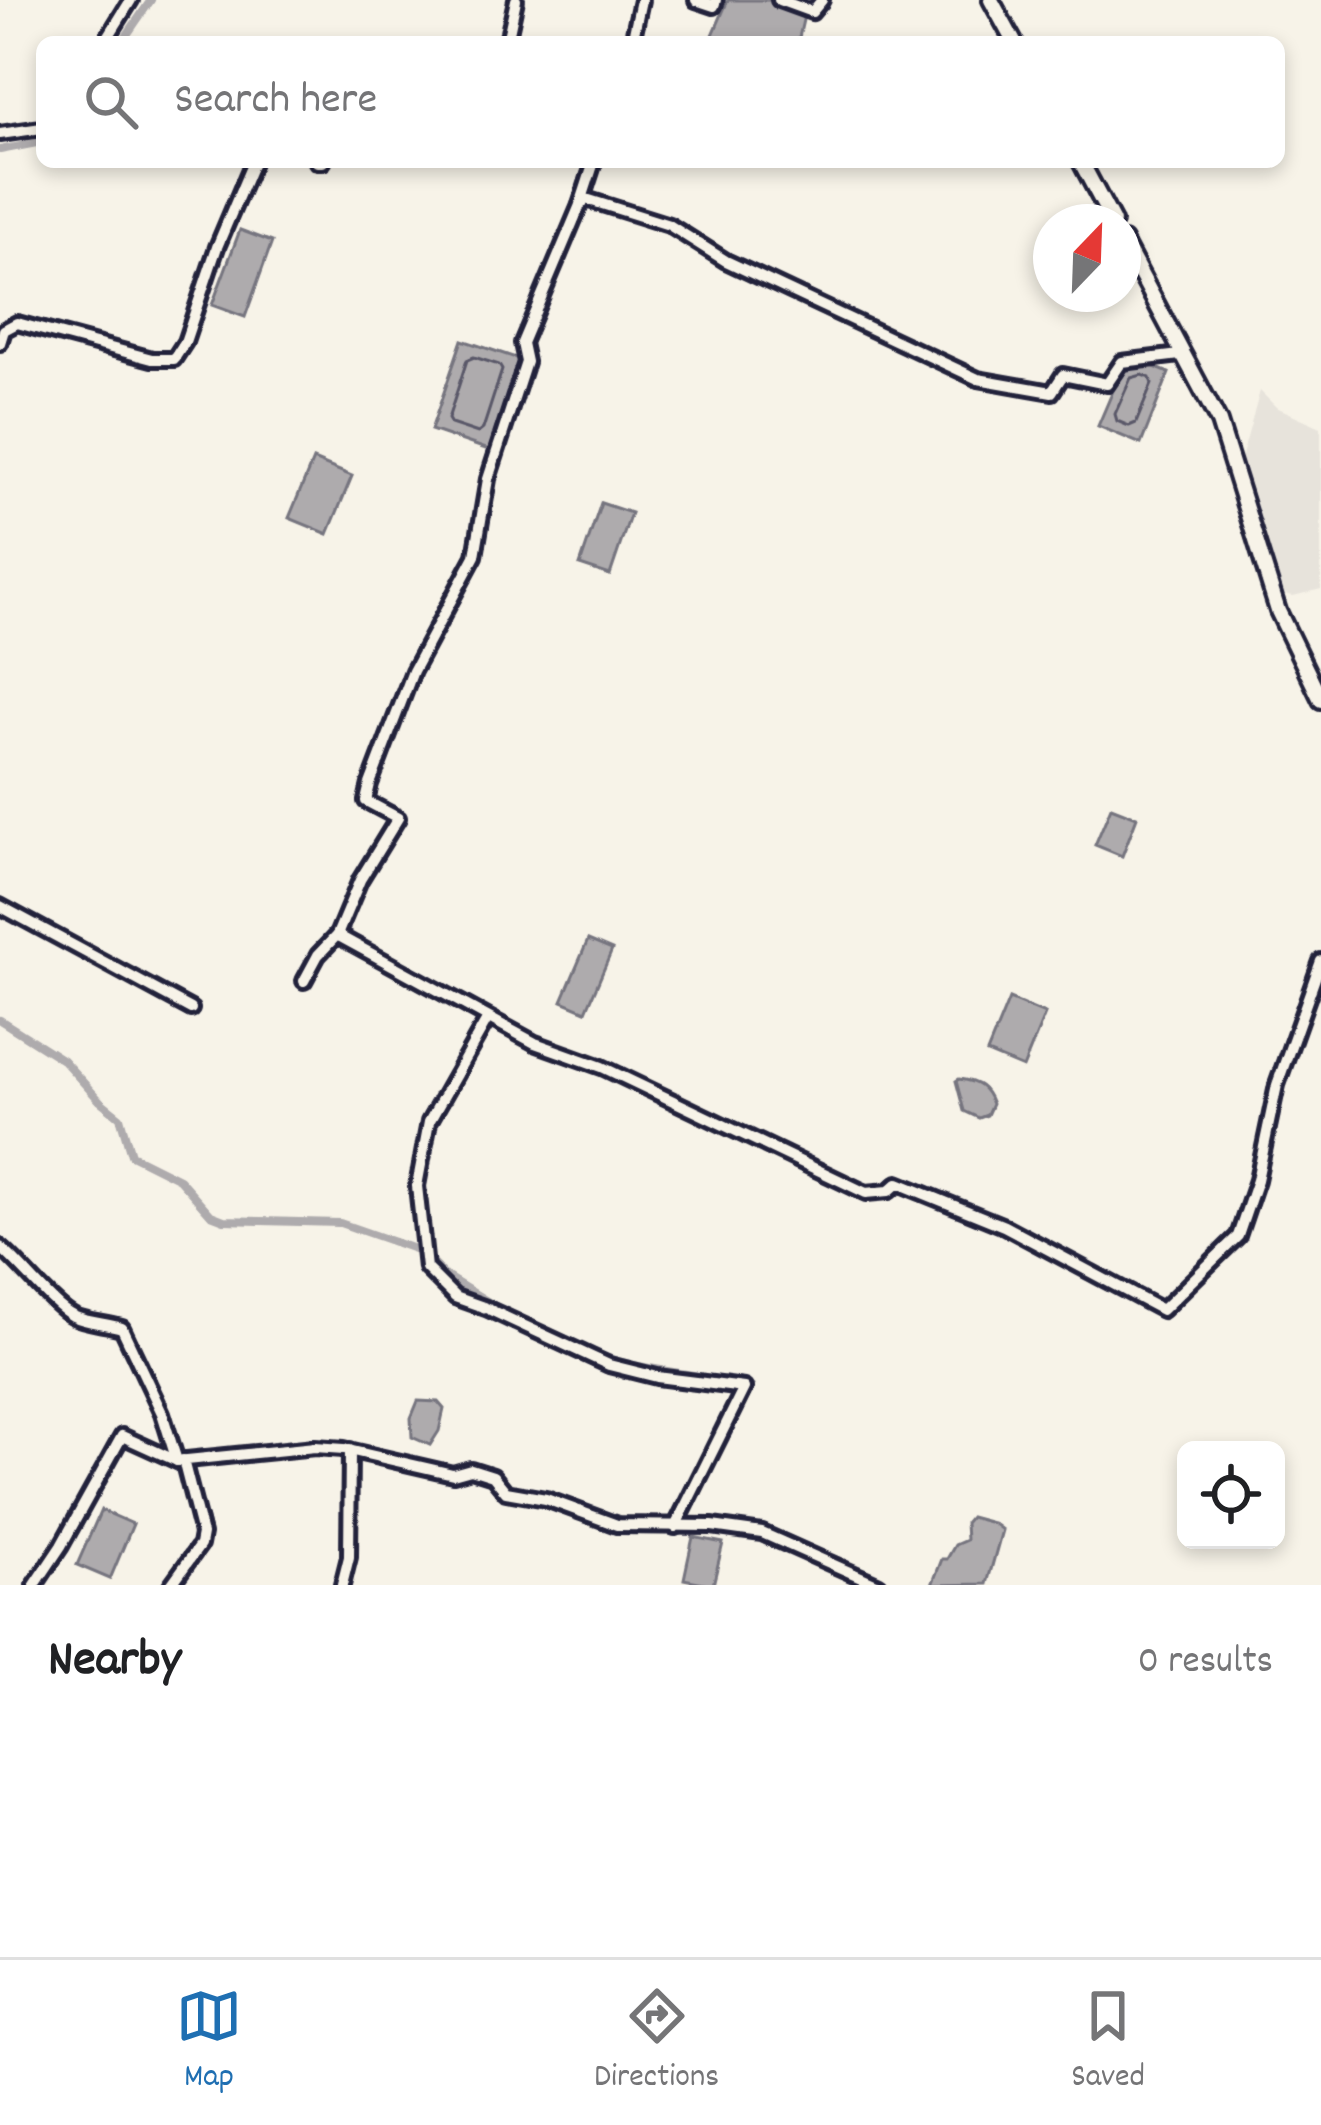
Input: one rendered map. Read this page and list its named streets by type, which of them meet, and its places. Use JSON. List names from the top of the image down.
{
  "north": "top right",
  "page": {
    "search": "Search here",
    "heading": ["Nearby", "0 results"],
    "nav": ["Map", "Directions", "Saved"]
  }
}
